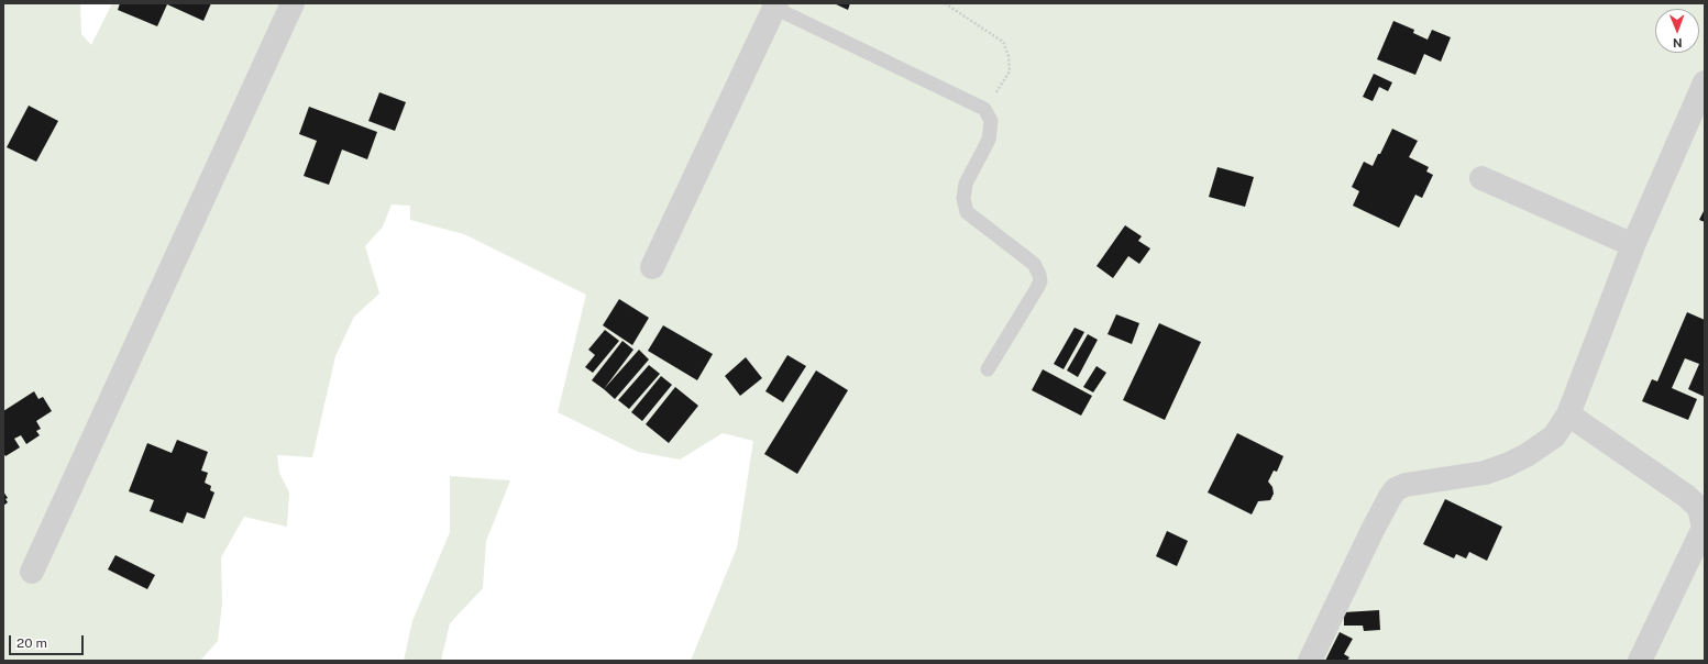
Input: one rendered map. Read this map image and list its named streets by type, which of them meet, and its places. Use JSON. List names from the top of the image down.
{
  "scale_bar": "20 m",
  "north": "bottom"
}
